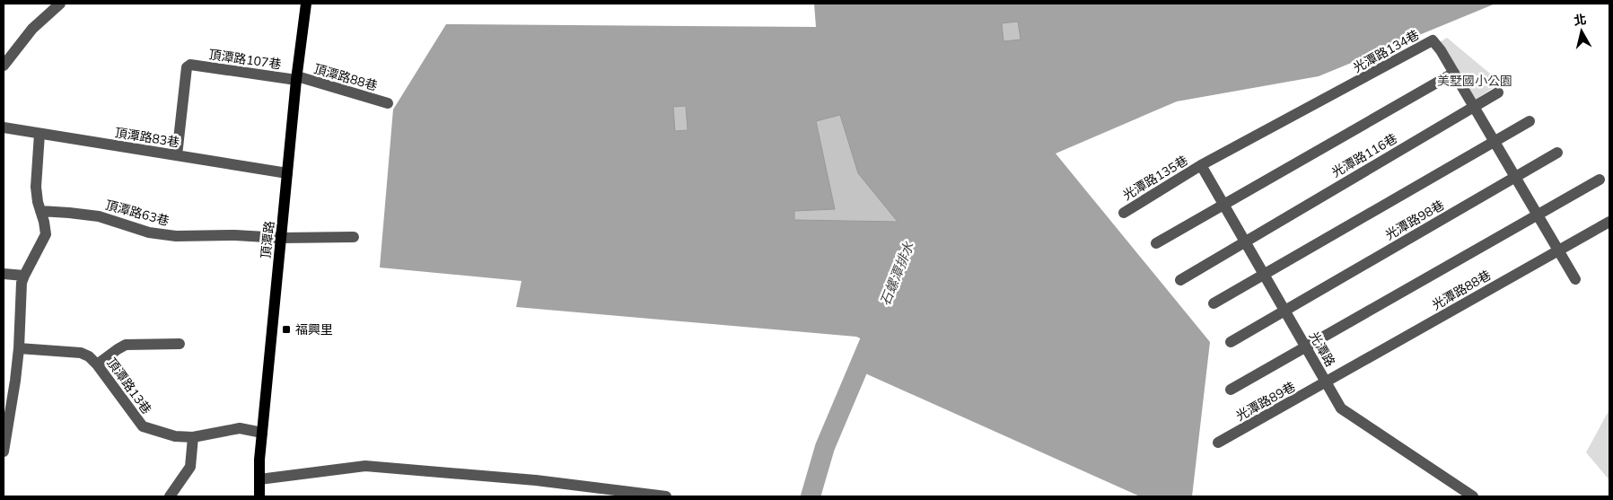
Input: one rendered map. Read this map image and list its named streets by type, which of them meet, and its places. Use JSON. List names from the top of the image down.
{
  "streets": {
    "main road": ["頂潭路"],
    "street": [
      "光潭路134巷",
      "頂潭路107巷",
      "頂潭路88巷",
      "頂潭路83巷",
      "光潭路116巷",
      "光潭路135巷",
      "頂潭路63巷",
      "光潭路98巷",
      "光潭路88巷",
      "光潭路",
      "頂潭路13巷",
      "光潭路89巷"
    ]
  },
  "crossings": [
    ["光潭路134巷", "光潭路116巷"],
    ["光潭路134巷", "光潭路135巷"],
    ["光潭路134巷", "光潭路98巷"],
    ["光潭路134巷", "光潭路88巷"],
    ["光潭路134巷", "光潭路"],
    ["頂潭路107巷", "頂潭路88巷"],
    ["頂潭路107巷", "頂潭路83巷"],
    ["頂潭路107巷", "頂潭路"],
    ["頂潭路88巷", "頂潭路"],
    ["頂潭路83巷", "頂潭路"],
    ["光潭路116巷", "光潭路"],
    ["光潭路135巷", "光潭路"],
    ["頂潭路63巷", "頂潭路"],
    ["光潭路98巷", "光潭路"],
    ["頂潭路", "頂潭路13巷"],
    ["光潭路88巷", "光潭路"],
    ["光潭路88巷", "光潭路89巷"],
    ["光潭路", "光潭路89巷"]
  ],
  "water": ["石螺潭排水"],
  "parks": ["美墅國小公園"],
  "places": {
    "transit": ["福興里"]
  },
  "north": "top"
}
